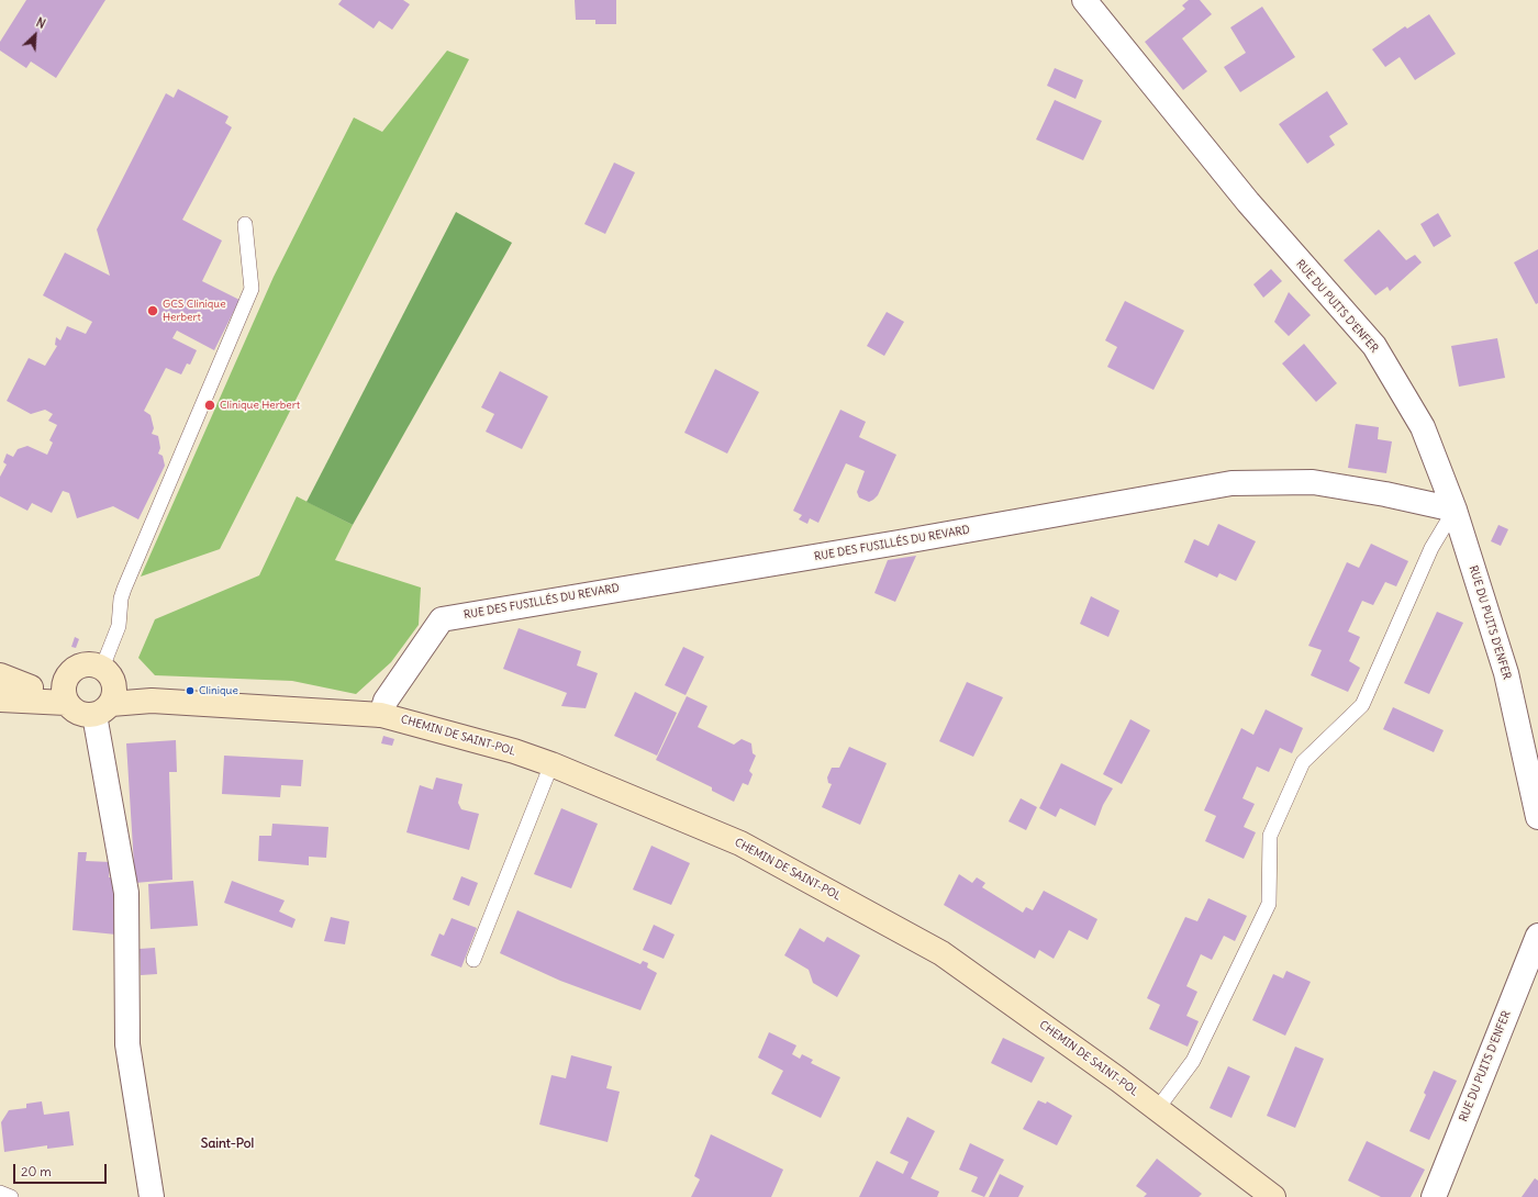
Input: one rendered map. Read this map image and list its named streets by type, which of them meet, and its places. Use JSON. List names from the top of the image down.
{
  "streets": {
    "main road": ["CHEMIN DE SAINT-POL"],
    "street": ["RUE DU PUITS D'ENFER", "RUE DES FUSILLÉS DU REVARD"]
  },
  "crossings": [
    ["RUE DU PUITS D'ENFER", "RUE DES FUSILLÉS DU REVARD"],
    ["RUE DES FUSILLÉS DU REVARD", "CHEMIN DE SAINT-POL"]
  ],
  "districts": ["Saint-Pol"],
  "places": ["GCS Clinique Herbert", "Clinique Herbert", "Clinique"],
  "scale_bar": "20 m",
  "north": "top right"
}
